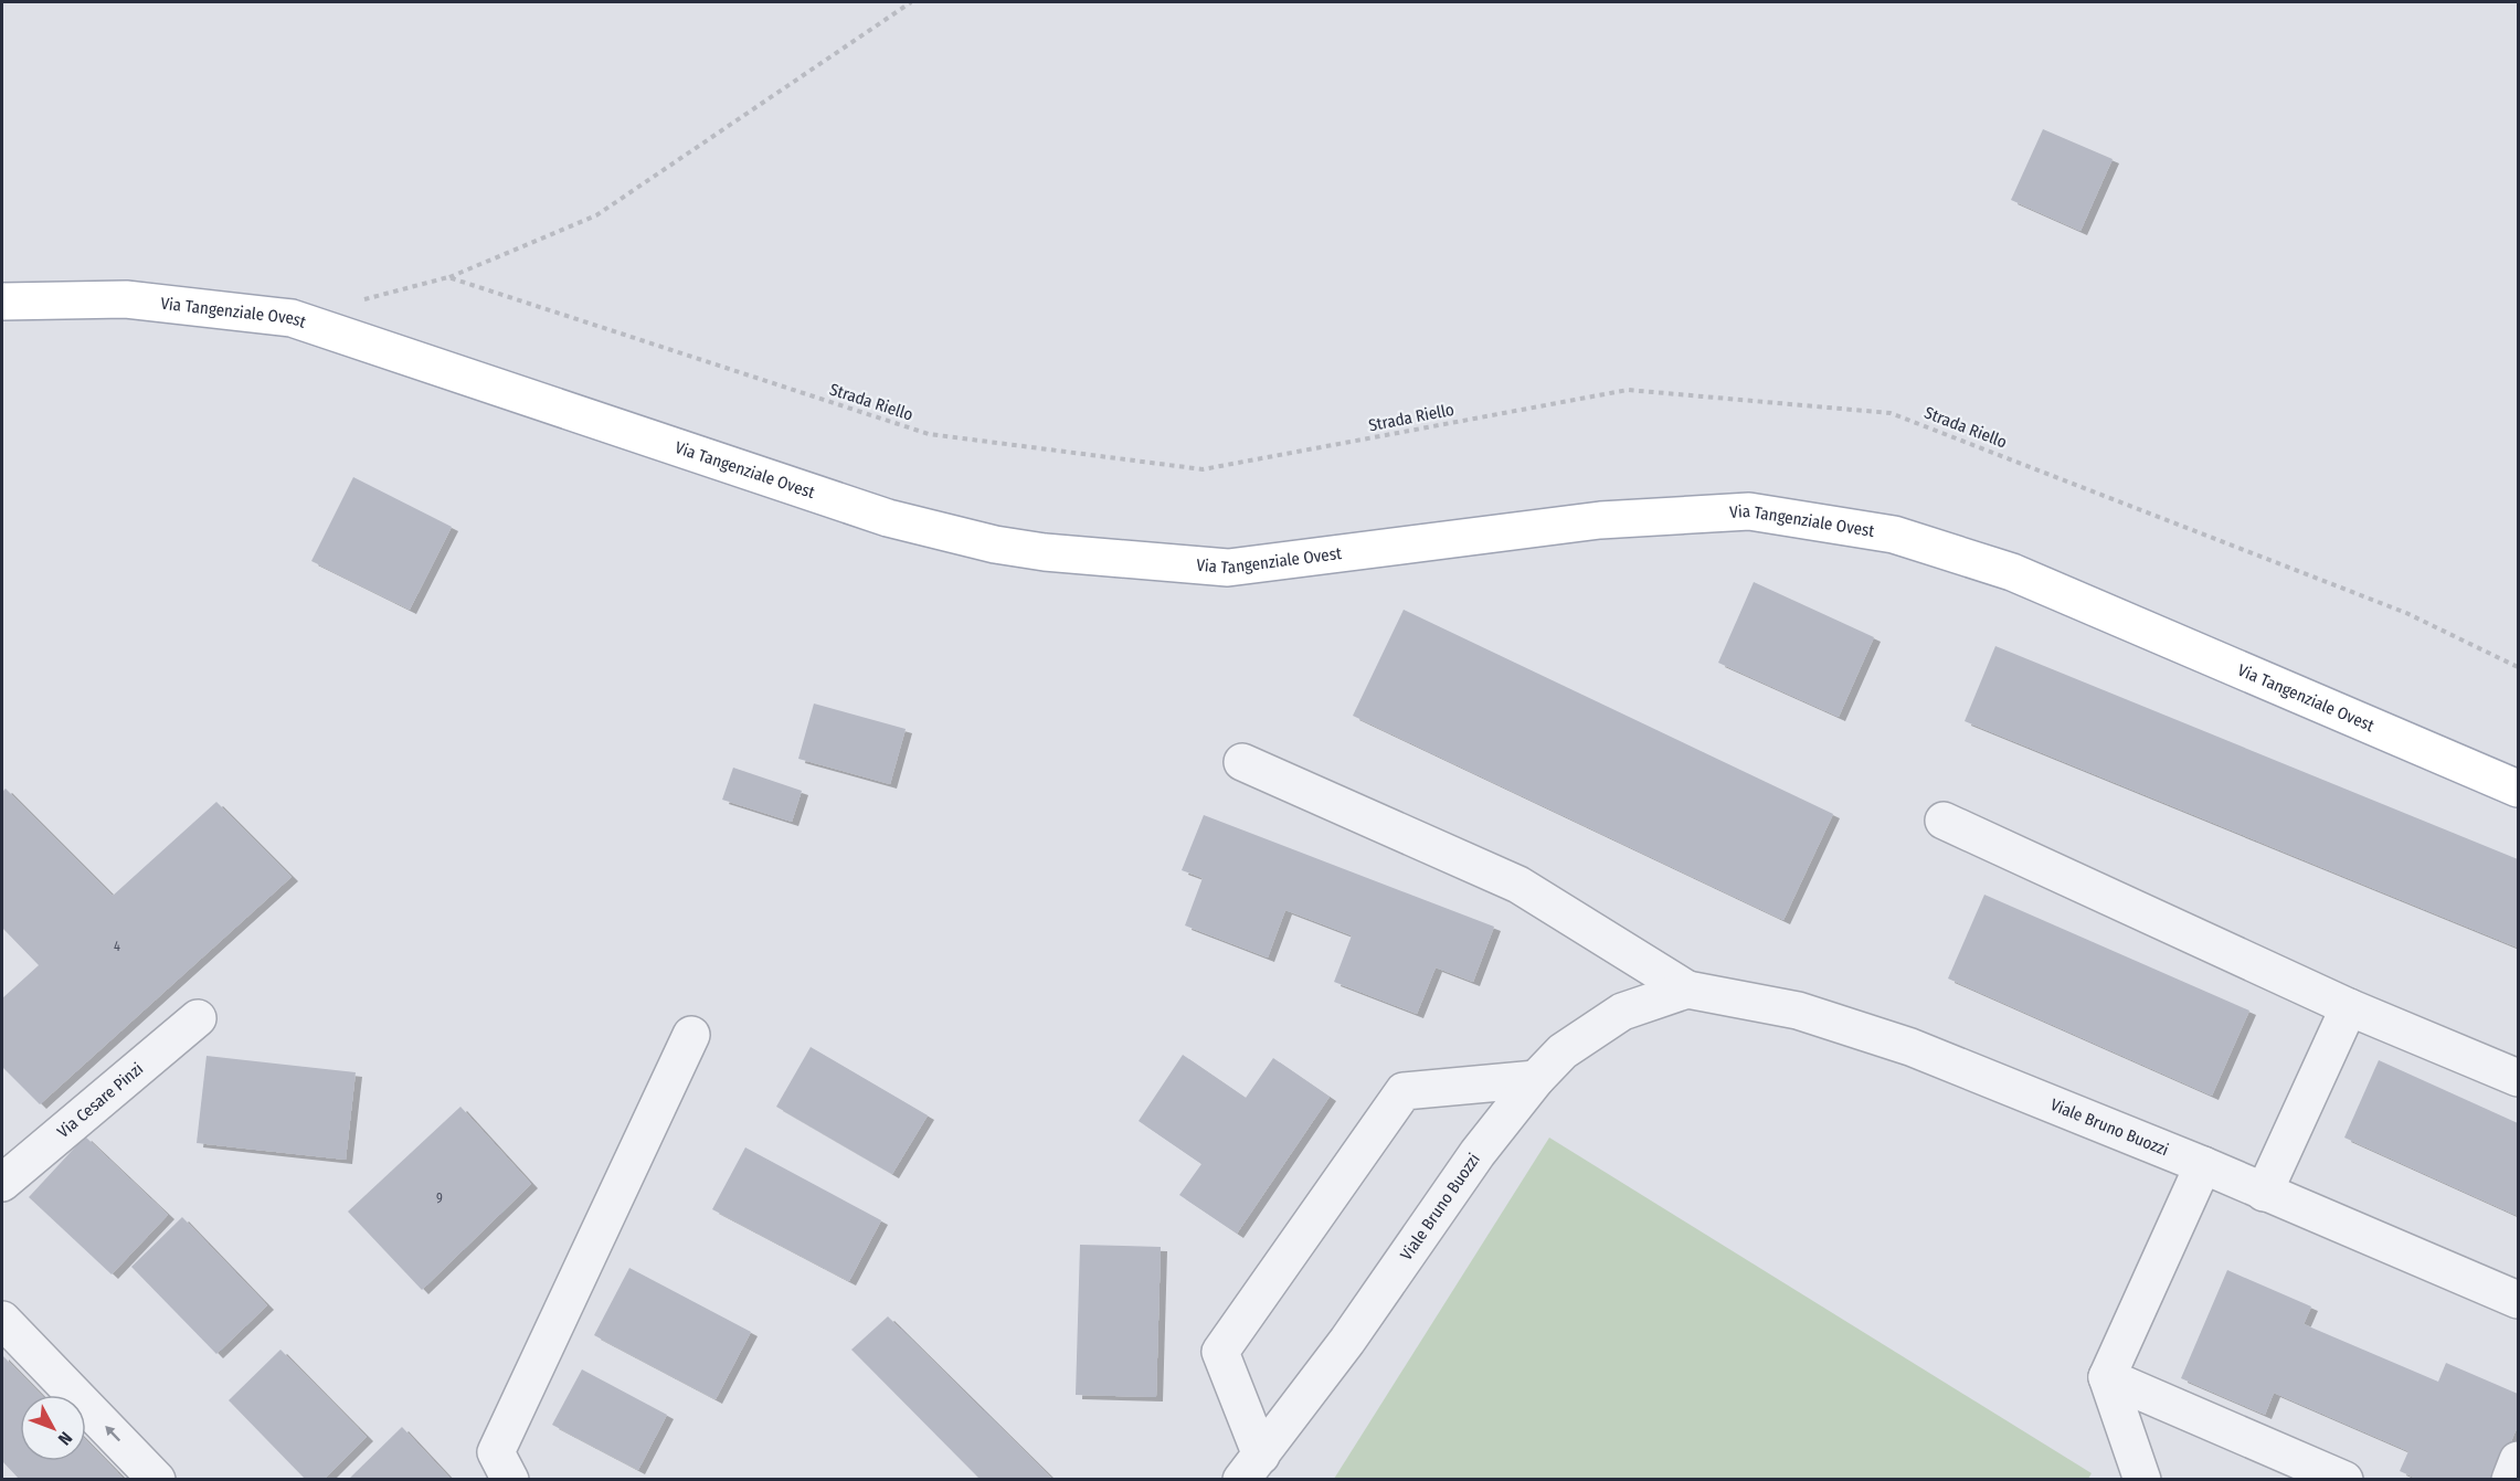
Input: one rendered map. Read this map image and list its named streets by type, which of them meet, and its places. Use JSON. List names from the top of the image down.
{
  "streets": {
    "main road": ["Via Tangenziale Ovest"],
    "street": ["Via Cesare Pinzi", "Viale Bruno Buozzi"],
    "path": ["Strada Riello"]
  },
  "house_numbers": ["4", "9"],
  "north": "bottom right"
}
